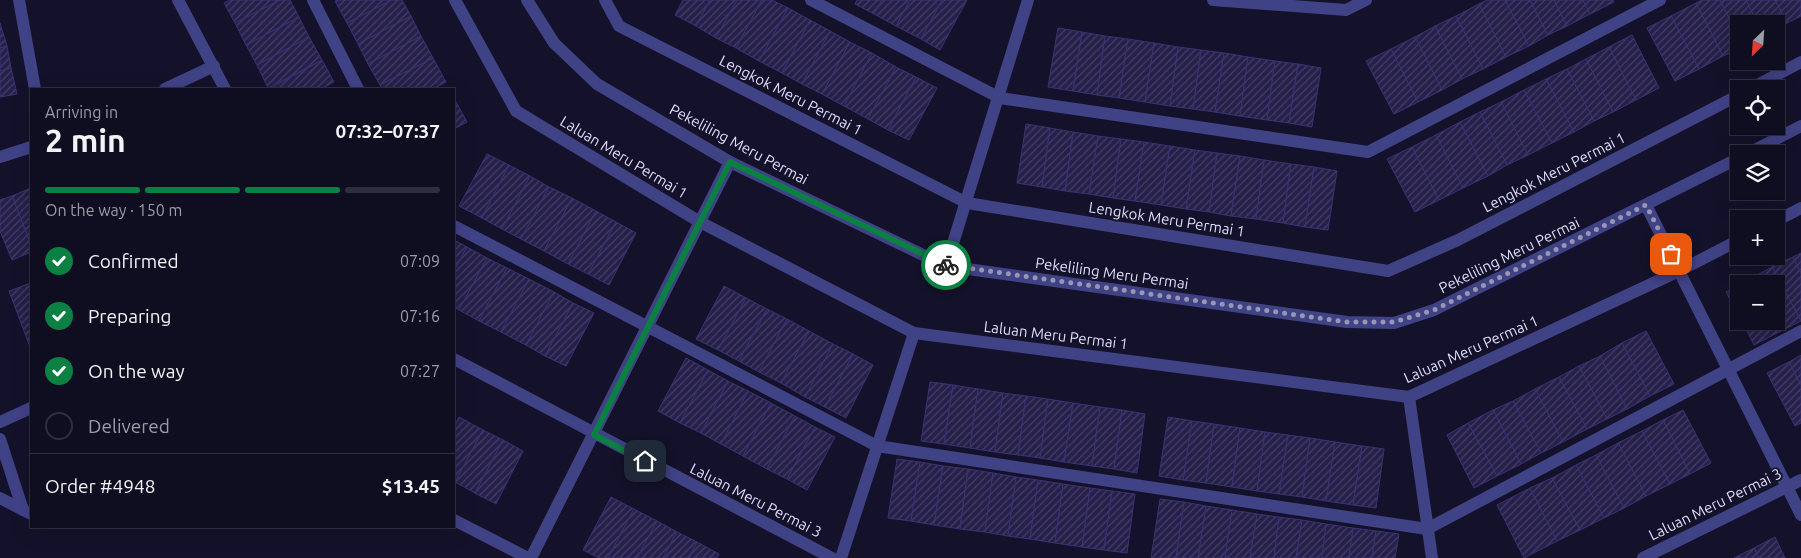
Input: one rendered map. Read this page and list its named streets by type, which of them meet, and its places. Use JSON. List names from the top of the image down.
{
  "streets": {
    "street": [
      "Lengkok Meru Permai 1",
      "Pekeliling Meru Permai",
      "Laluan Meru Permai 1",
      "Laluan Meru Permai 3"
    ]
  },
  "north": "bottom left",
  "page": {
    "map_buttons": ["+", "−"],
    "heading": ["2 min", "Arriving in", "07:32–07:37"],
    "panel": ["Order #4948", "$13.45"],
    "bar": "On the way · 150 m",
    "list": [
      ["Confirmed", "07:09"],
      ["Preparing", "07:16"],
      ["On the way", "07:27"],
      "Delivered"
    ]
  }
}
